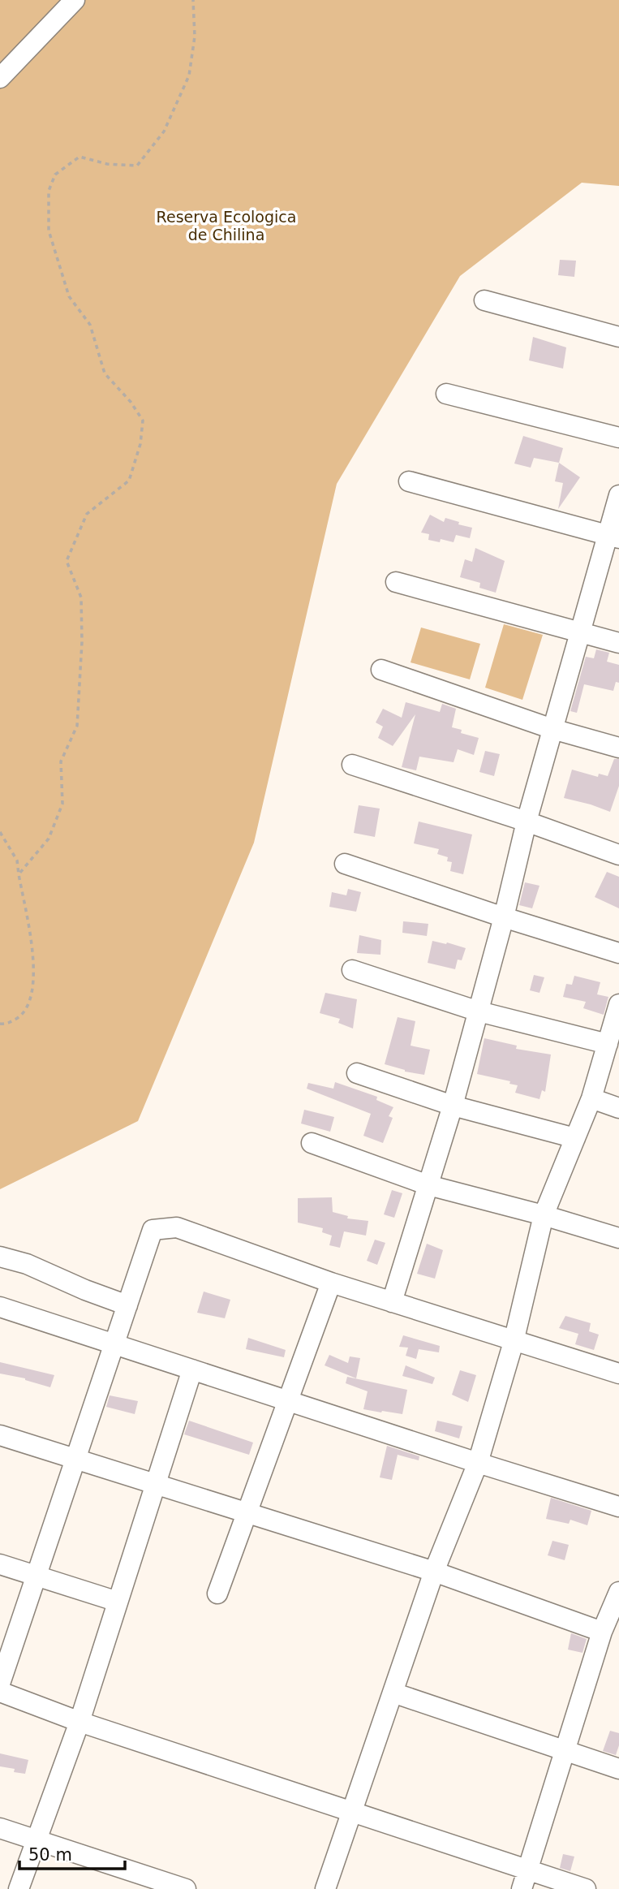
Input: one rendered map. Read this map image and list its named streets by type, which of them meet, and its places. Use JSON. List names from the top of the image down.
{
  "parks": ["Reserva Ecologica de Chilina"],
  "scale_bar": "50 m"
}
